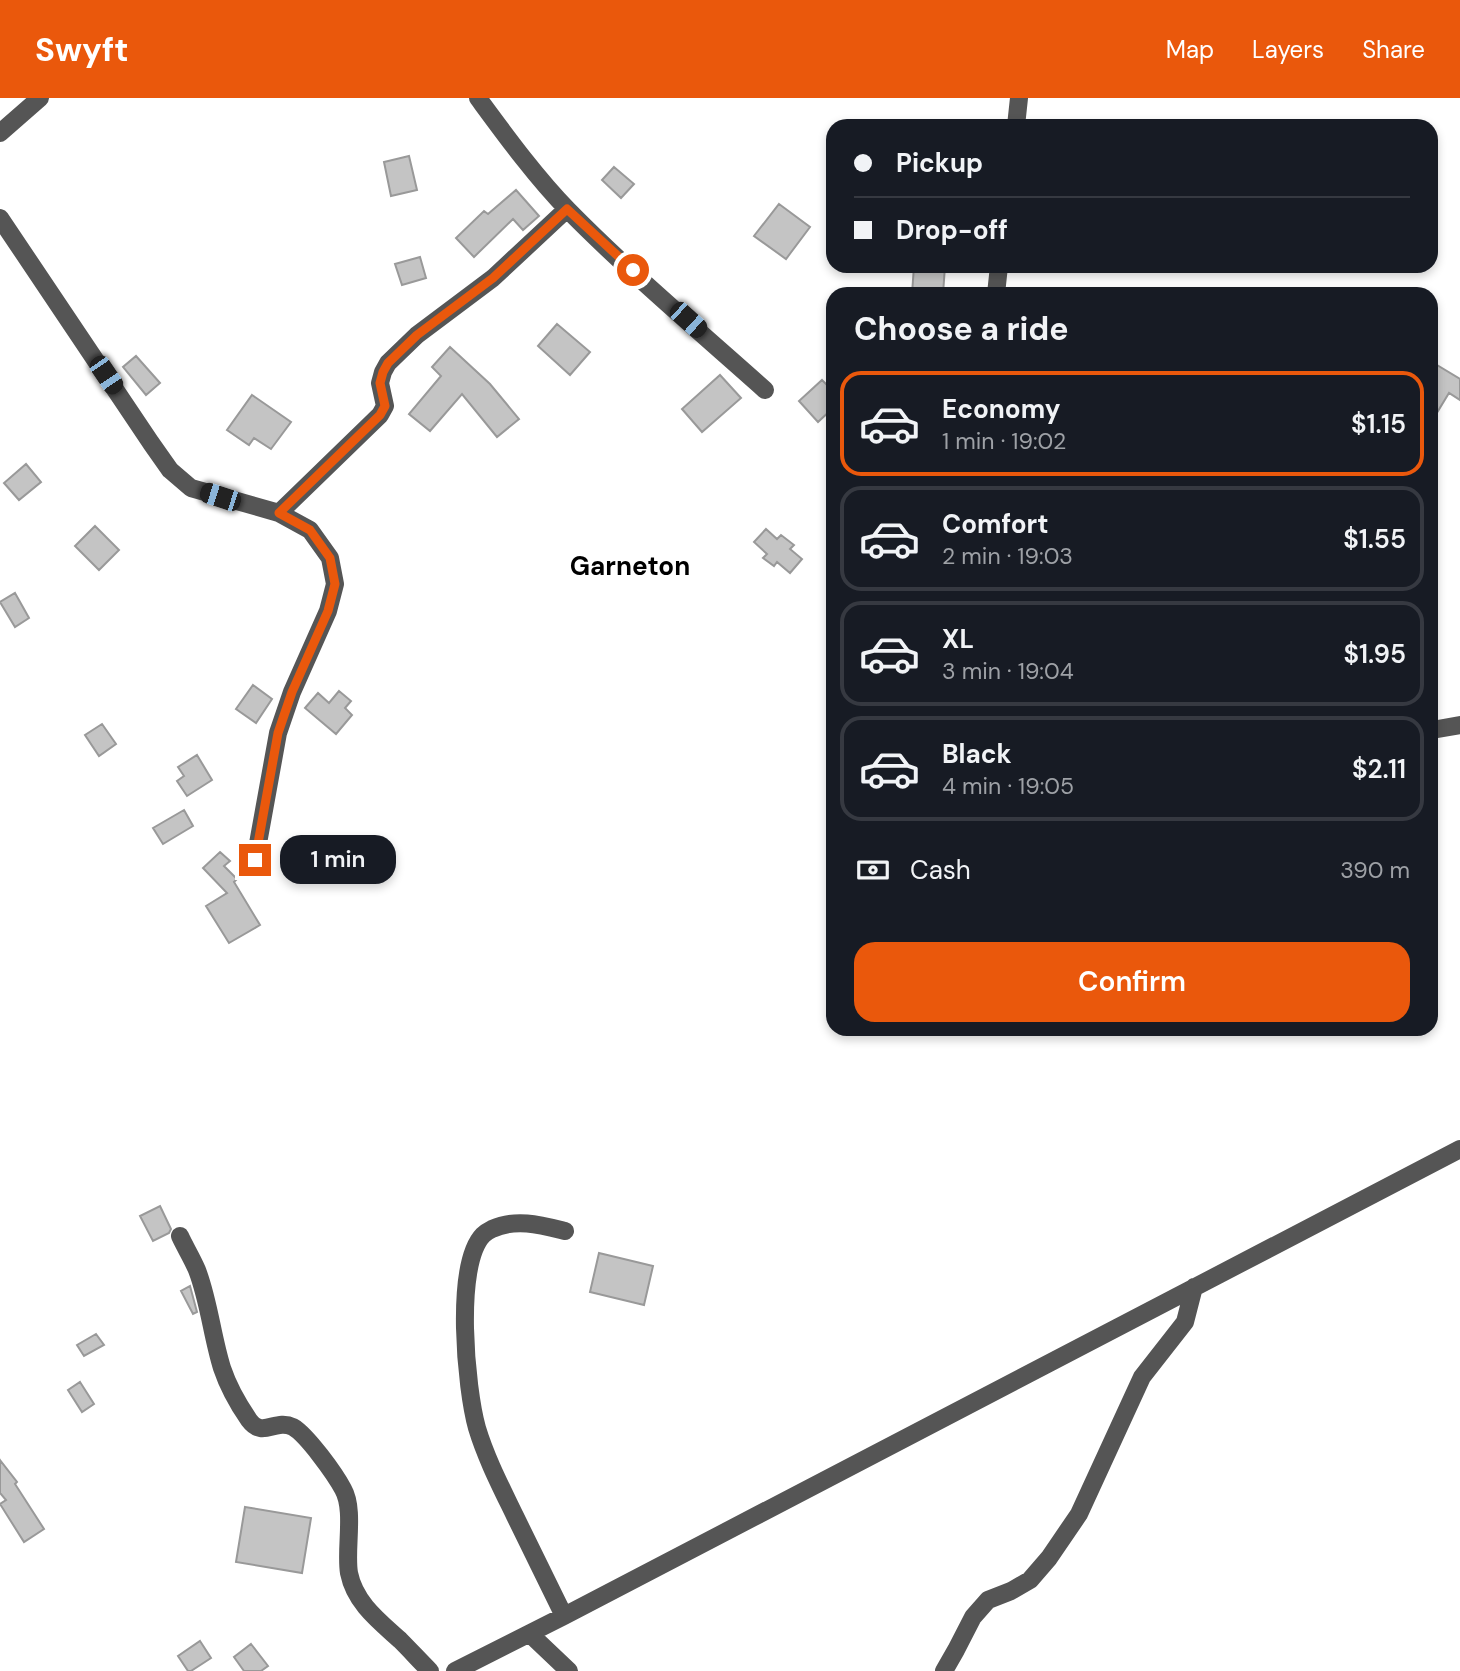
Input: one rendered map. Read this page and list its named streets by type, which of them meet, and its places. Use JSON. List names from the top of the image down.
{
  "districts": ["Garneton"],
  "page": {
    "header": "Swyft",
    "nav": ["Map", "Layers", "Share"],
    "banner": ["Pickup", "Drop-off"],
    "heading": "Choose a ride",
    "list": [
      {
        "name": "Economy",
        "note": "1 min · 19:02",
        "value": "$1.15"
      },
      {
        "name": "Comfort",
        "note": "2 min · 19:03",
        "value": "$1.55"
      },
      {
        "name": "XL",
        "note": "3 min · 19:04",
        "value": "$1.95"
      },
      {
        "name": "Black",
        "note": "4 min · 19:05",
        "value": "$2.11"
      }
    ],
    "pay": ["Cash", "390 m"],
    "bubble": "1 min",
    "buttons": "Confirm"
  }
}
